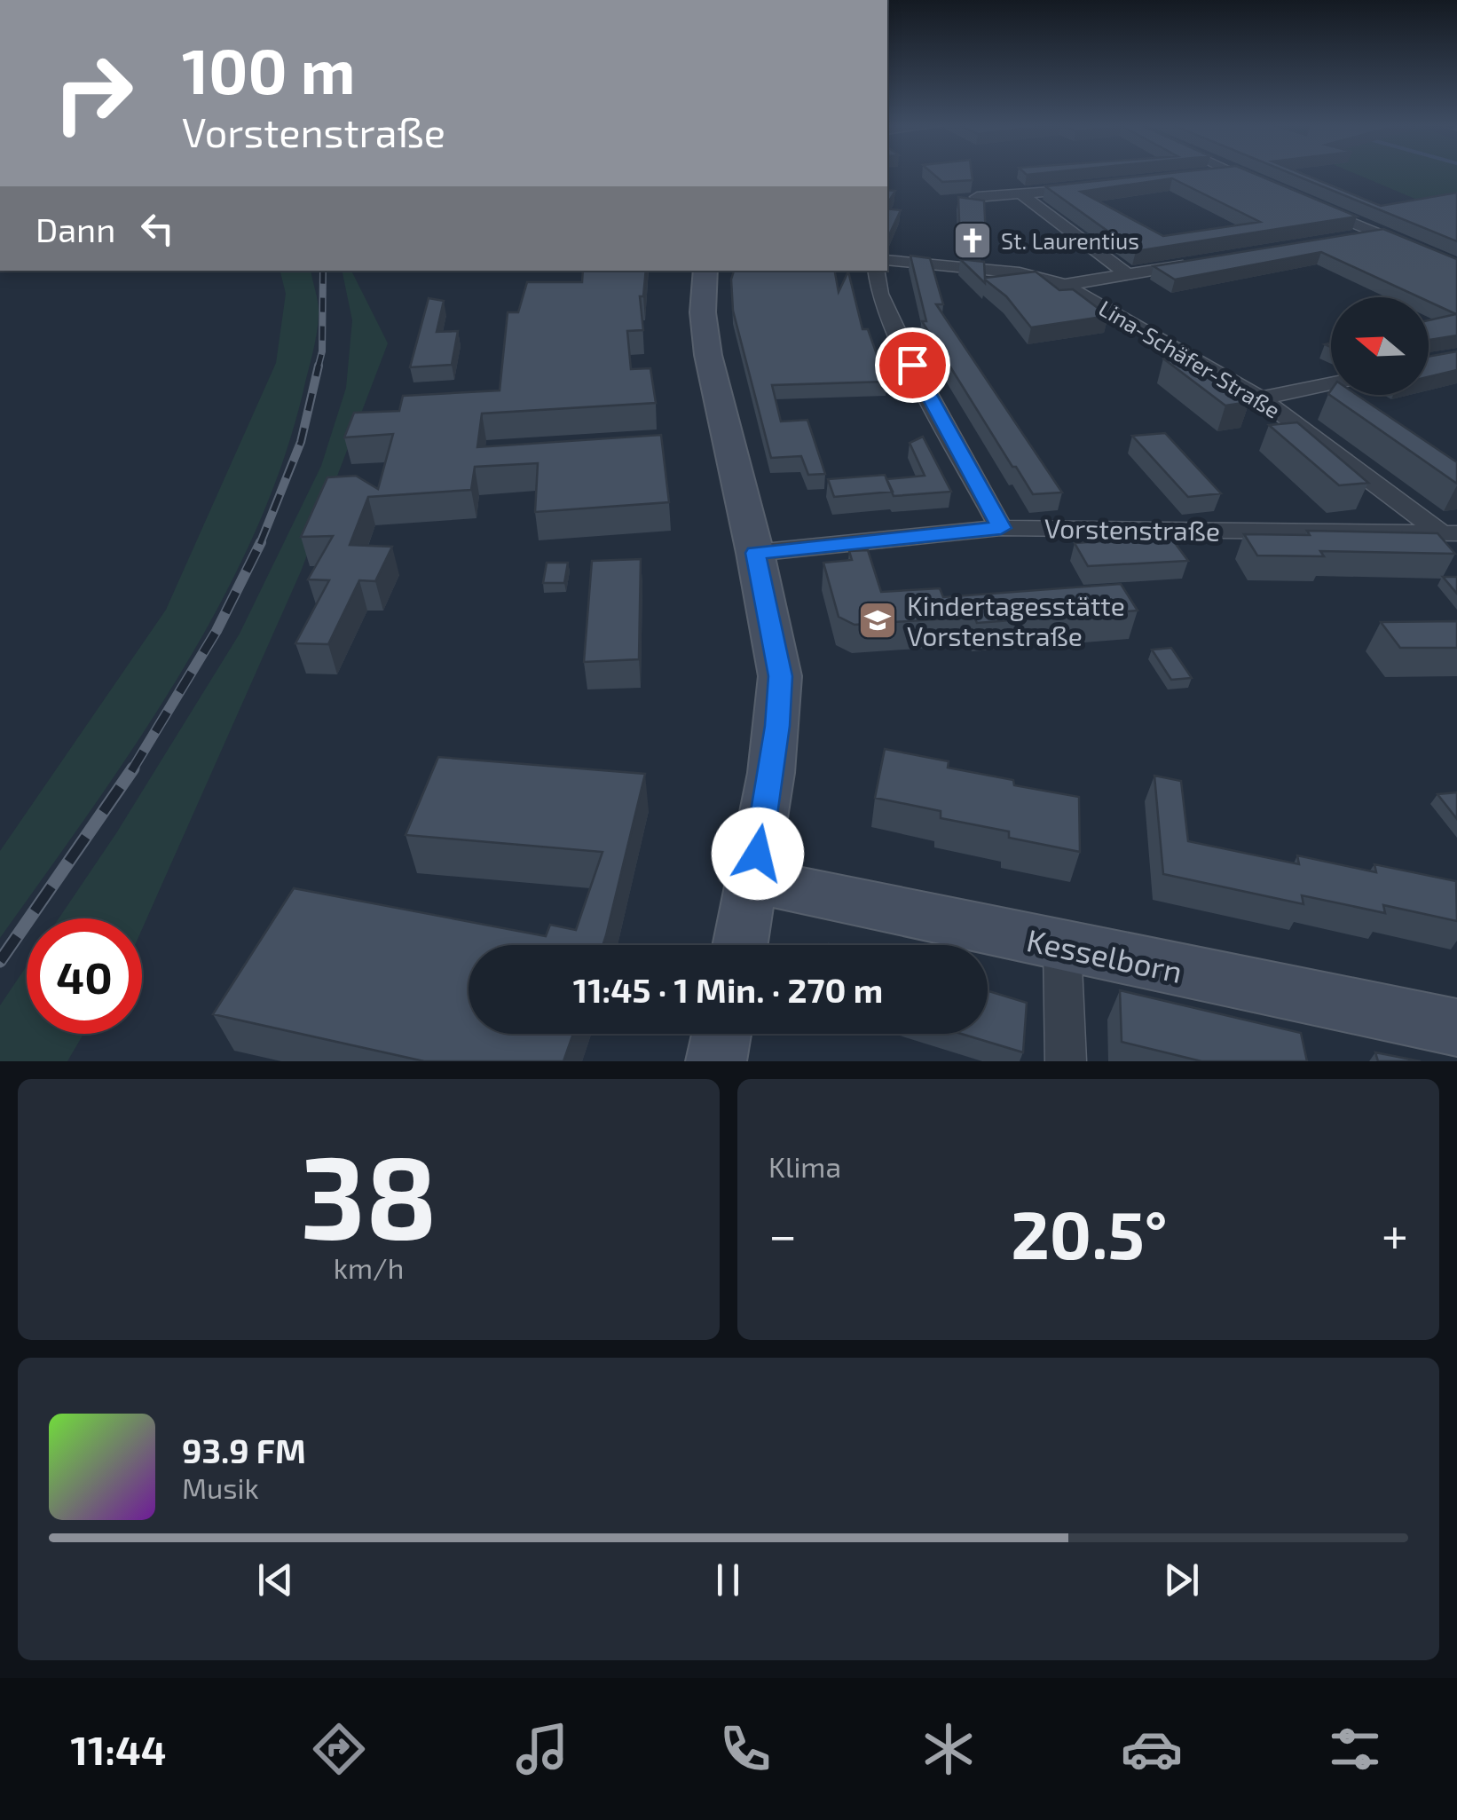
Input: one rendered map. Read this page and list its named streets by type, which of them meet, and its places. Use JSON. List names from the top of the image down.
{
  "streets": {
    "street": ["Lina-Schäfer-Straße", "Vorstenstraße", "Kesselborn"]
  },
  "crossings": [
    ["Lina-Schäfer-Straße", "Vorstenstraße"]
  ],
  "places": {
    "church": ["St. Laurentius"],
    "school or university": ["Kindertagesstätte Vorstenstraße"]
  },
  "north": "left",
  "page": {
    "turn": ["100 m", "Vorstenstraße"],
    "then": "Dann",
    "limit": "40",
    "trip": "11:45 · 1 Min. · 270 m",
    "tile": [
      ["38", "km/h"],
      "Klima"
    ],
    "heat": ["−", "20.5°", "+"],
    "song": ["93.9 FM", "Musik"],
    "tabs": "11:44"
  }
}
